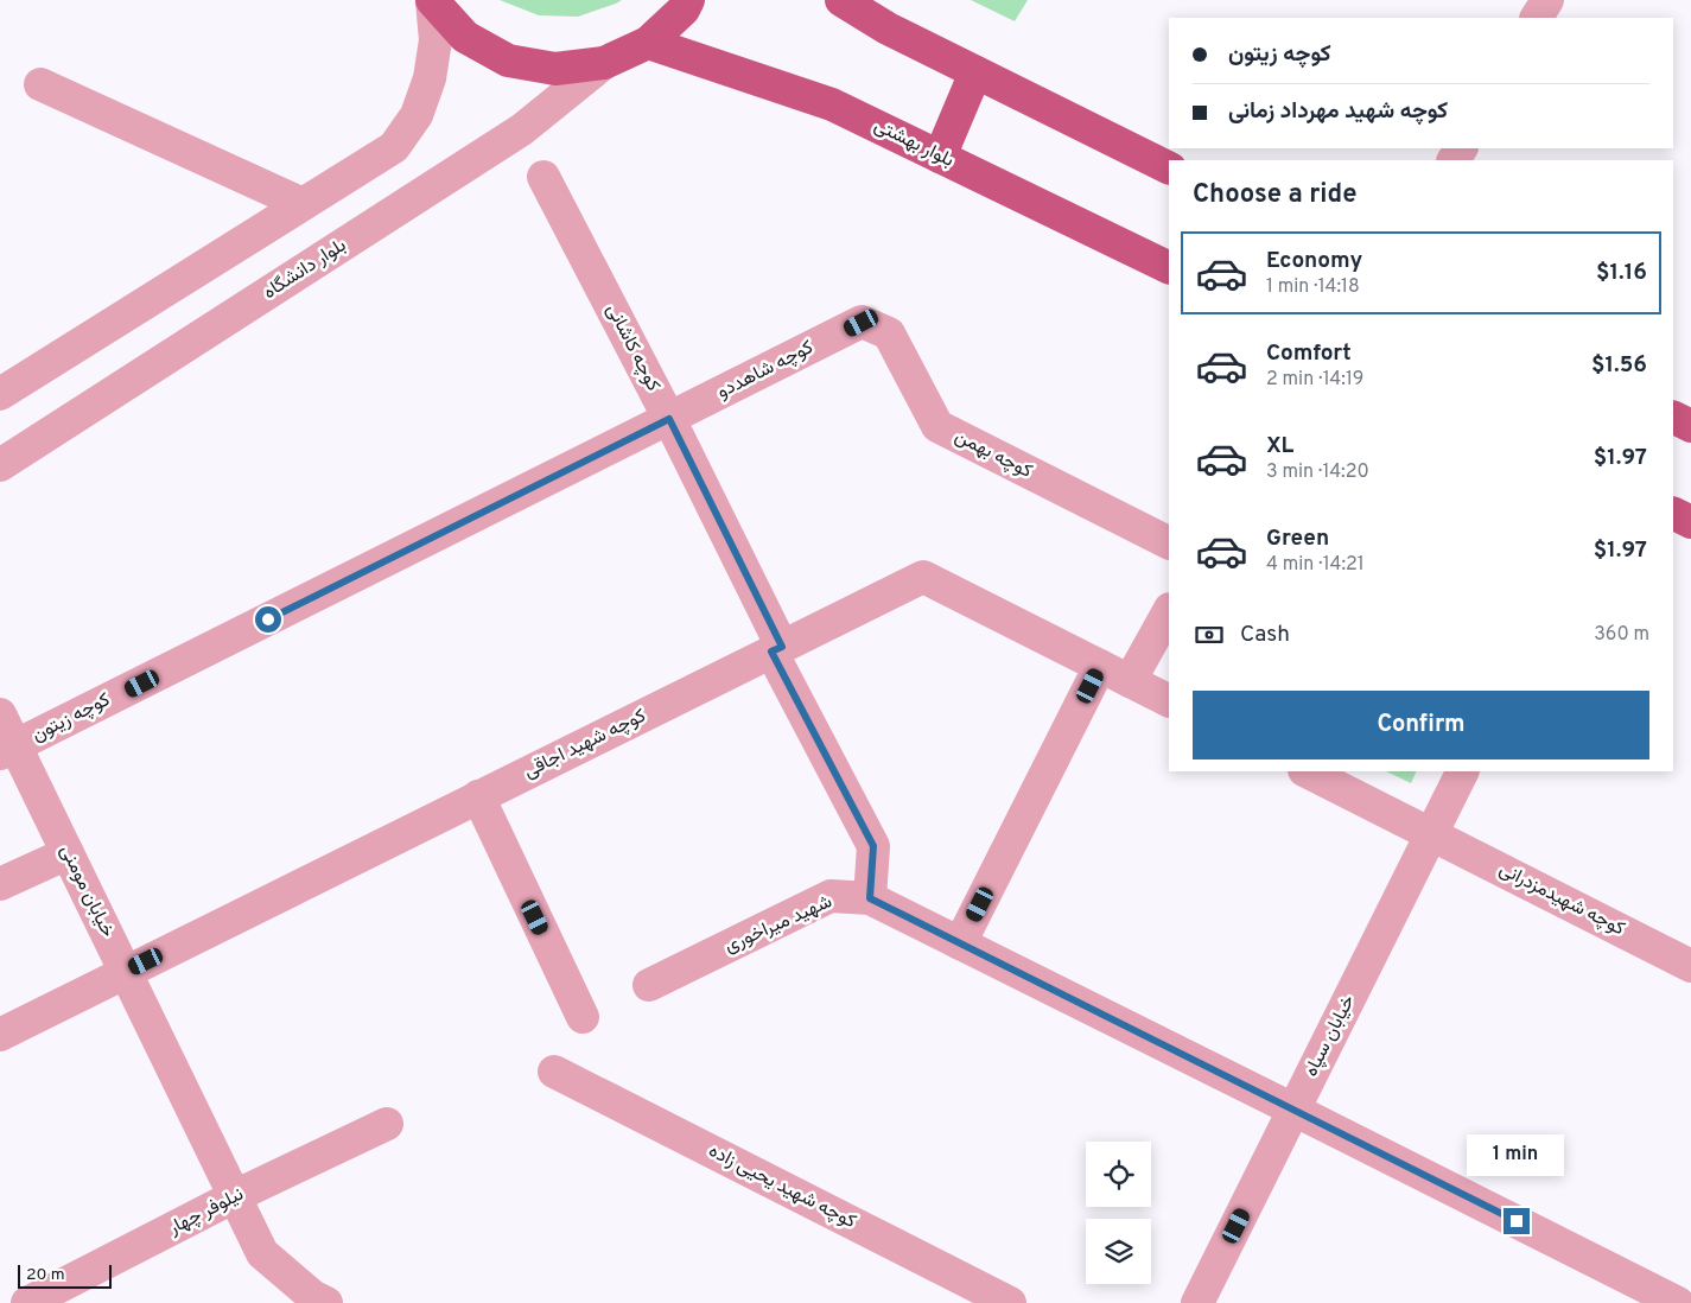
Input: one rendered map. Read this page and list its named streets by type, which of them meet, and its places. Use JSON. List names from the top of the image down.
{
  "streets": {
    "main road": ["بلوار بهشتی"],
    "street": [
      "بلوار دانشگاه",
      "کوچه کاشانی",
      "کوچه شاهددو",
      "کوچه بهمن",
      "کوچه زیتون",
      "کوچه شهید اجاقی",
      "خیابان مومنی",
      "کوچه شهیدمزدرانی",
      "شهید میراخوری",
      "خیابان سپاه",
      "کوچه شهید یحیی زاده",
      "نیلوفر چهار"
    ]
  },
  "crossings": [
    ["کوچه کاشانی", "کوچه شاهددو"],
    ["کوچه کاشانی", "کوچه زیتون"],
    ["کوچه کاشانی", "کوچه شهید اجاقی"],
    ["کوچه کاشانی", "شهید میراخوری"],
    ["کوچه شاهددو", "کوچه بهمن"],
    ["کوچه شاهددو", "کوچه زیتون"],
    ["کوچه زیتون", "خیابان مومنی"],
    ["کوچه شهید اجاقی", "خیابان مومنی"],
    ["خیابان مومنی", "نیلوفر چهار"],
    ["کوچه شهیدمزدرانی", "خیابان سپاه"],
    ["شهید میراخوری", "خیابان سپاه"]
  ],
  "scale_bar": "20 m",
  "page": {
    "banner": ["کوچه زیتون", "کوچه شهید مهرداد زمانی"],
    "heading": "Choose a ride",
    "list": [
      {
        "name": "Economy",
        "note": "1 min · 14:18",
        "value": "$1.16"
      },
      {
        "name": "Comfort",
        "note": "2 min · 14:19",
        "value": "$1.56"
      },
      {
        "name": "XL",
        "note": "3 min · 14:20",
        "value": "$1.97"
      },
      {
        "name": "Green",
        "note": "4 min · 14:21",
        "value": "$1.97"
      }
    ],
    "pay": ["Cash", "360 m"],
    "buttons": "Confirm",
    "bubble": "1 min",
    "scale": "20 m"
  }
}
